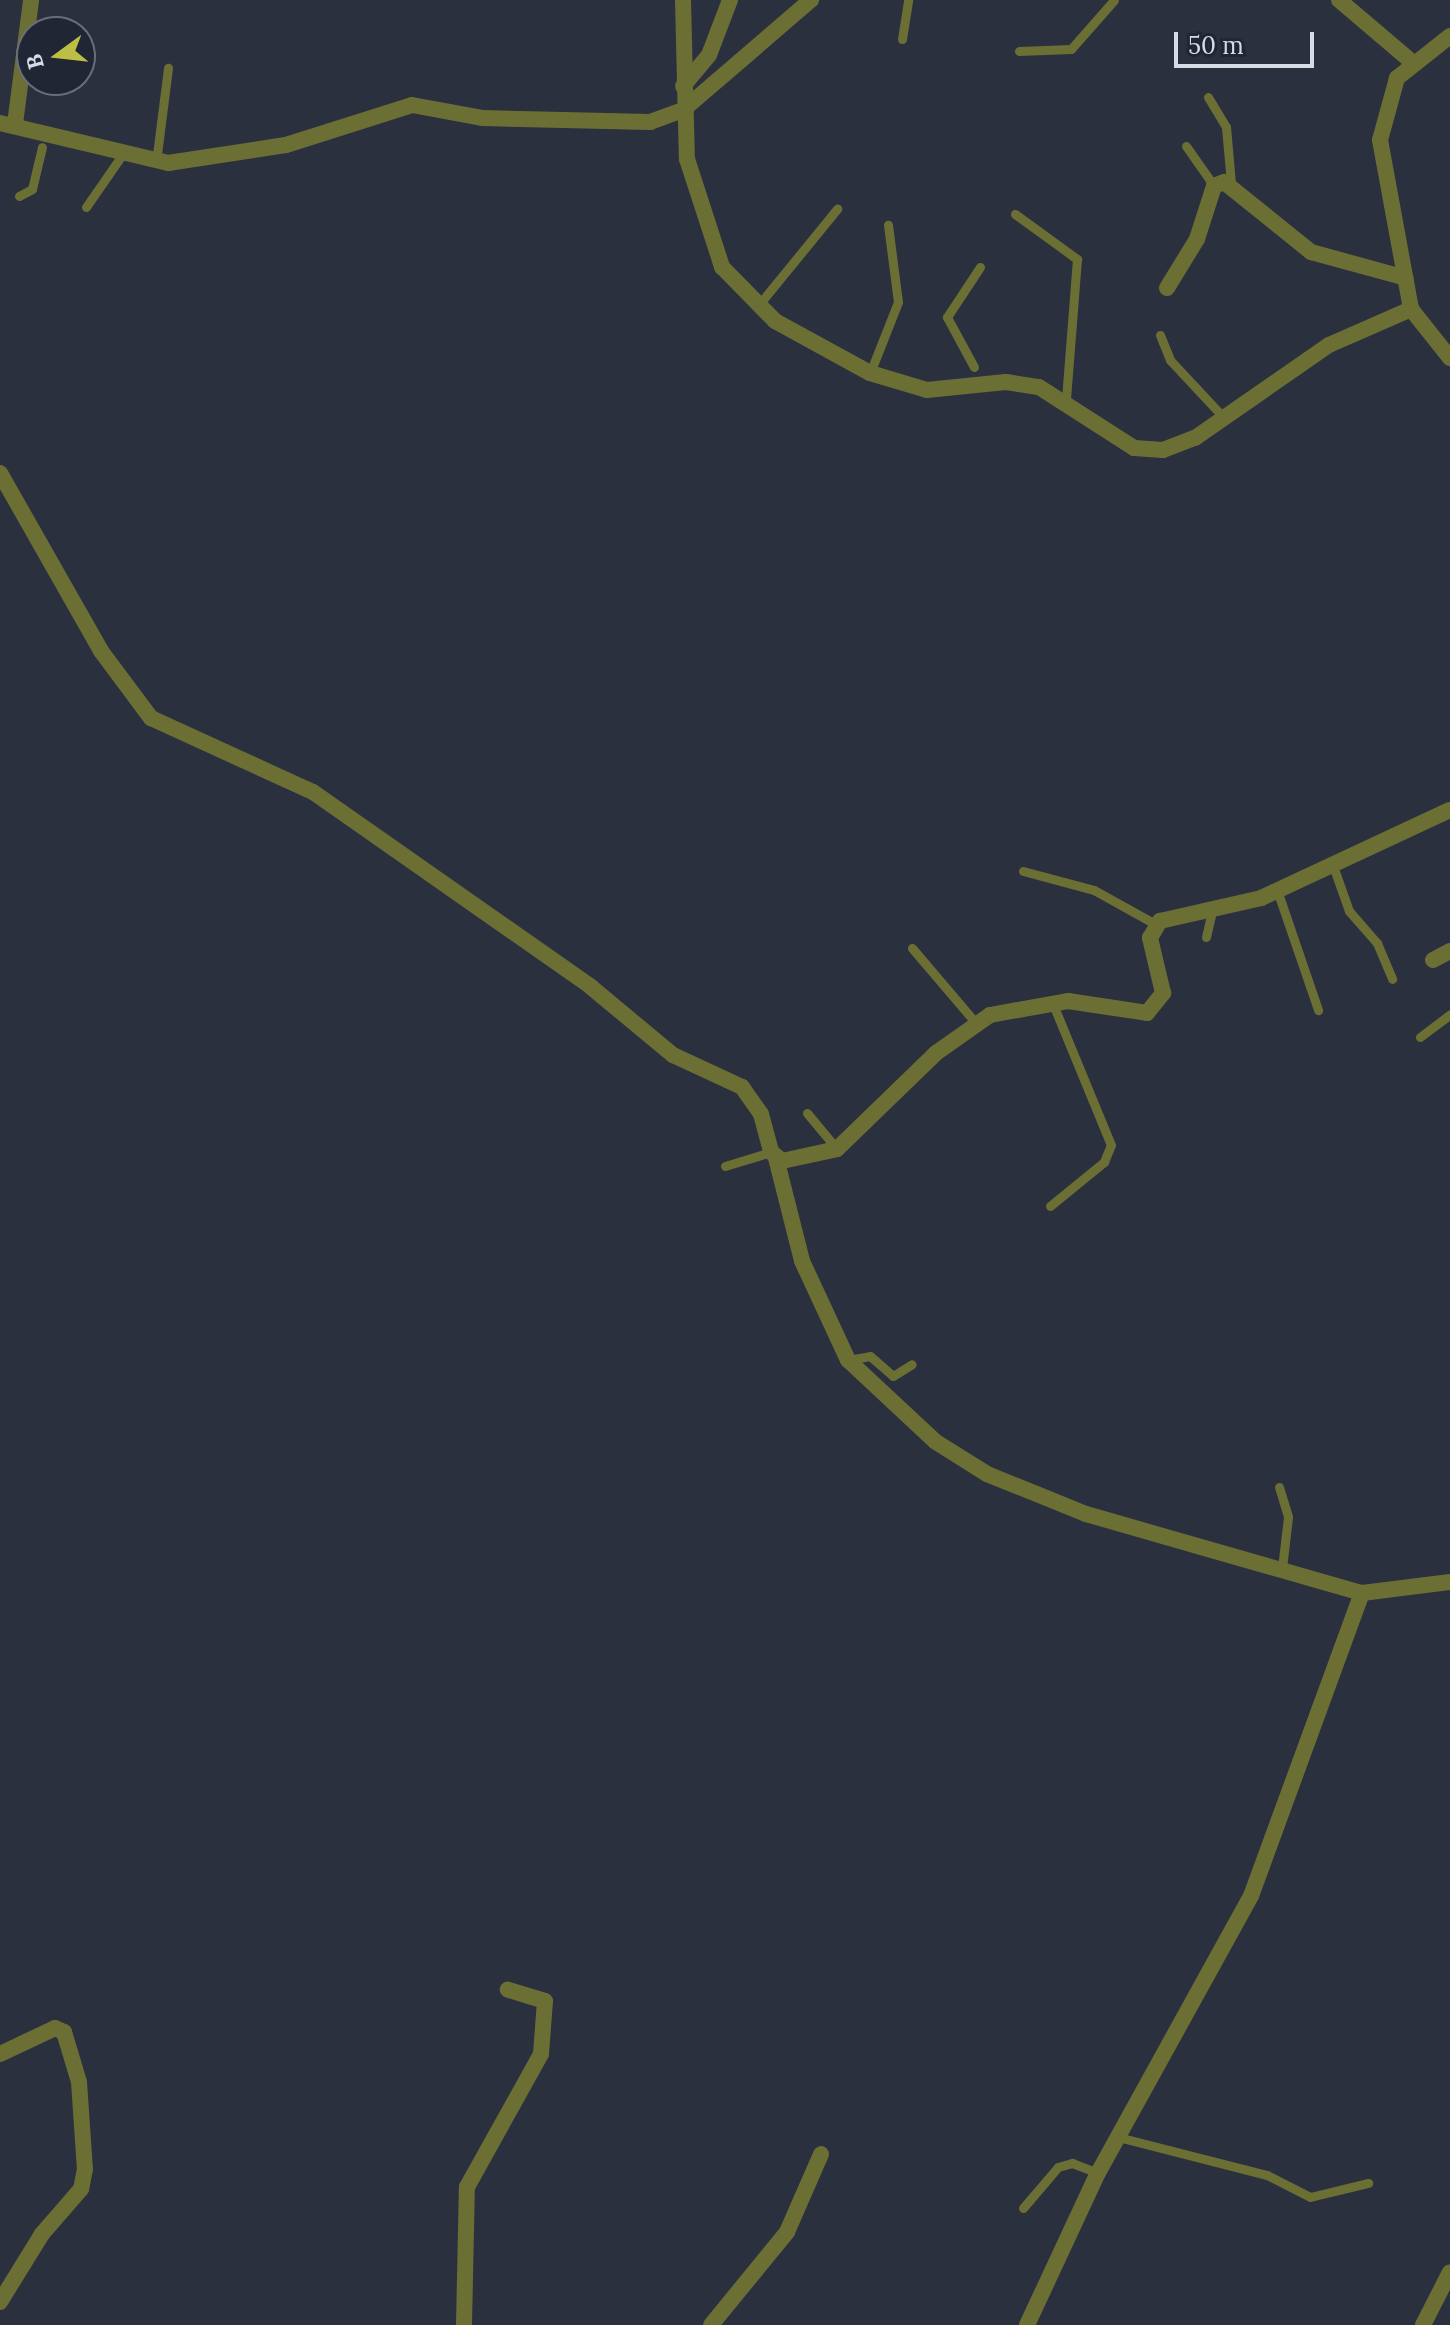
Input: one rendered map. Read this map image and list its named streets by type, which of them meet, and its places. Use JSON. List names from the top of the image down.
{
  "scale_bar": "50 m",
  "north": "left"
}
